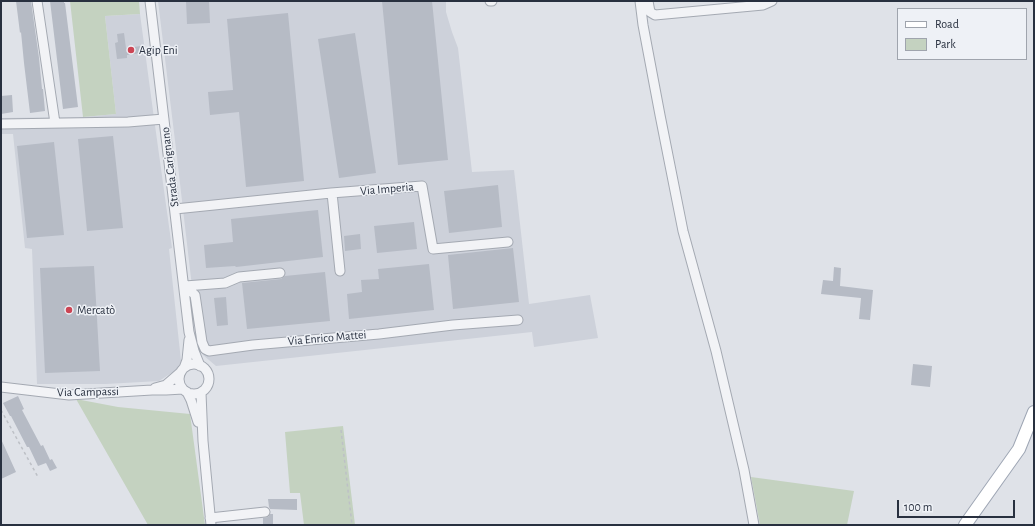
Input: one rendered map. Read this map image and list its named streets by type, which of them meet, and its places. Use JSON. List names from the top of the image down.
{
  "streets": {
    "street": [
      "Strada Carignano",
      "Via Imperia",
      "Via Enrico Mattei",
      "Via Campassi"
    ]
  },
  "crossings": [
    ["Strada Carignano", "Via Imperia"],
    ["Strada Carignano", "Via Enrico Mattei"],
    ["Strada Carignano", "Via Campassi"]
  ],
  "places": ["Agip Eni", "Mercatò"],
  "legend": ["Road", "Park"],
  "scale_bar": "100 m"
}
